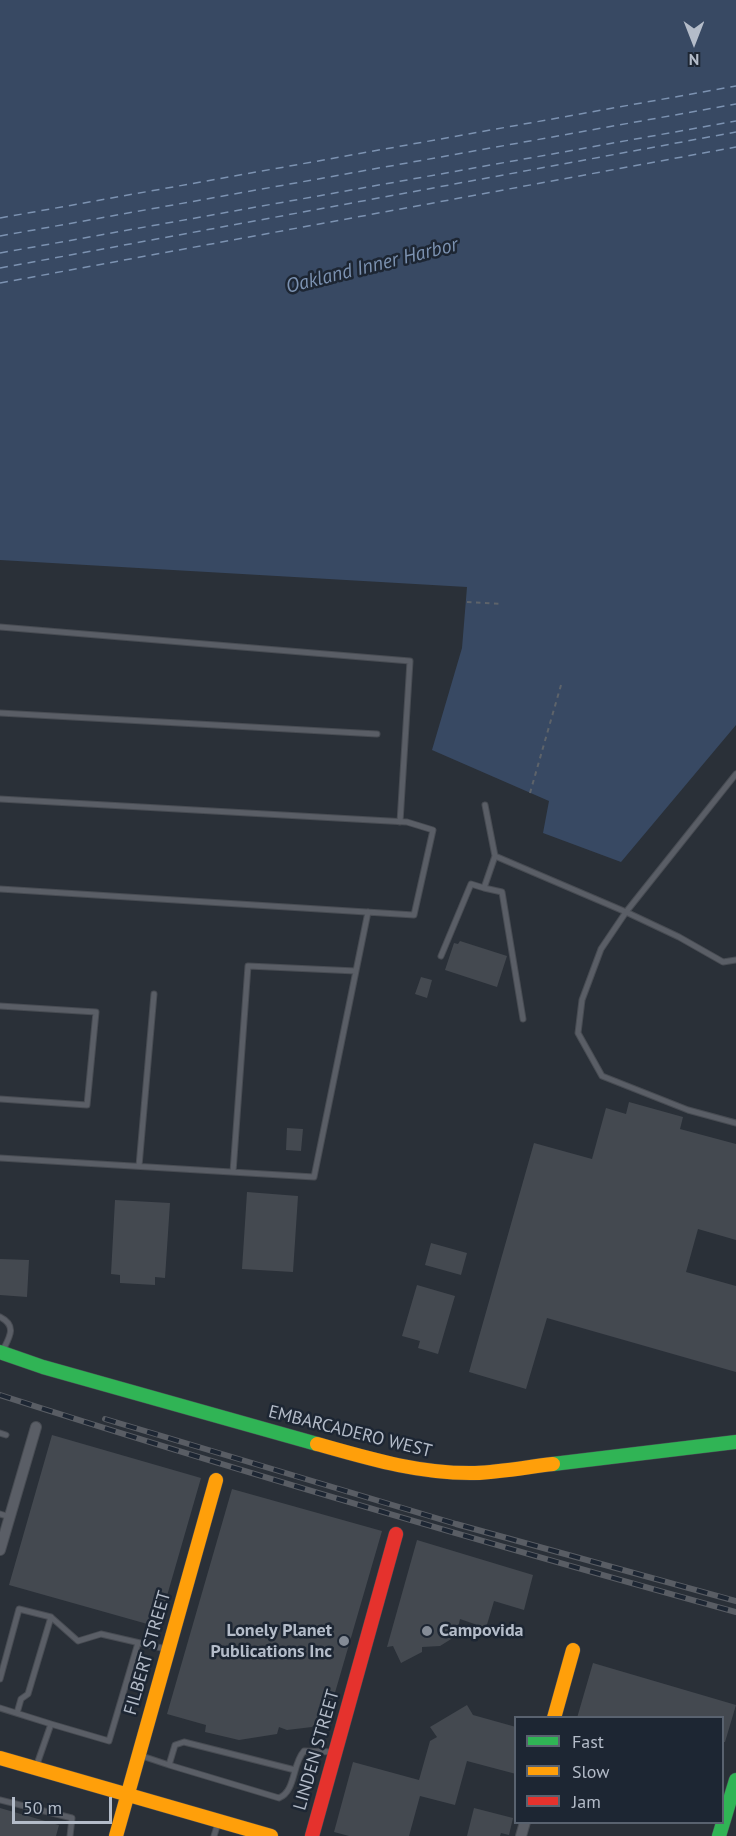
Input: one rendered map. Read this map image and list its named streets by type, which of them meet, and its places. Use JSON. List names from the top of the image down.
{
  "streets": {
    "street": ["EMBARCADERO WEST", "FILBERT STREET", "LINDEN STREET"]
  },
  "water": ["Oakland Inner Harbor"],
  "places": ["Campovida", "Lonely Planet Publications Inc"],
  "legend": ["Fast", "Slow", "Jam"],
  "scale_bar": "50 m",
  "north": "bottom"
}
